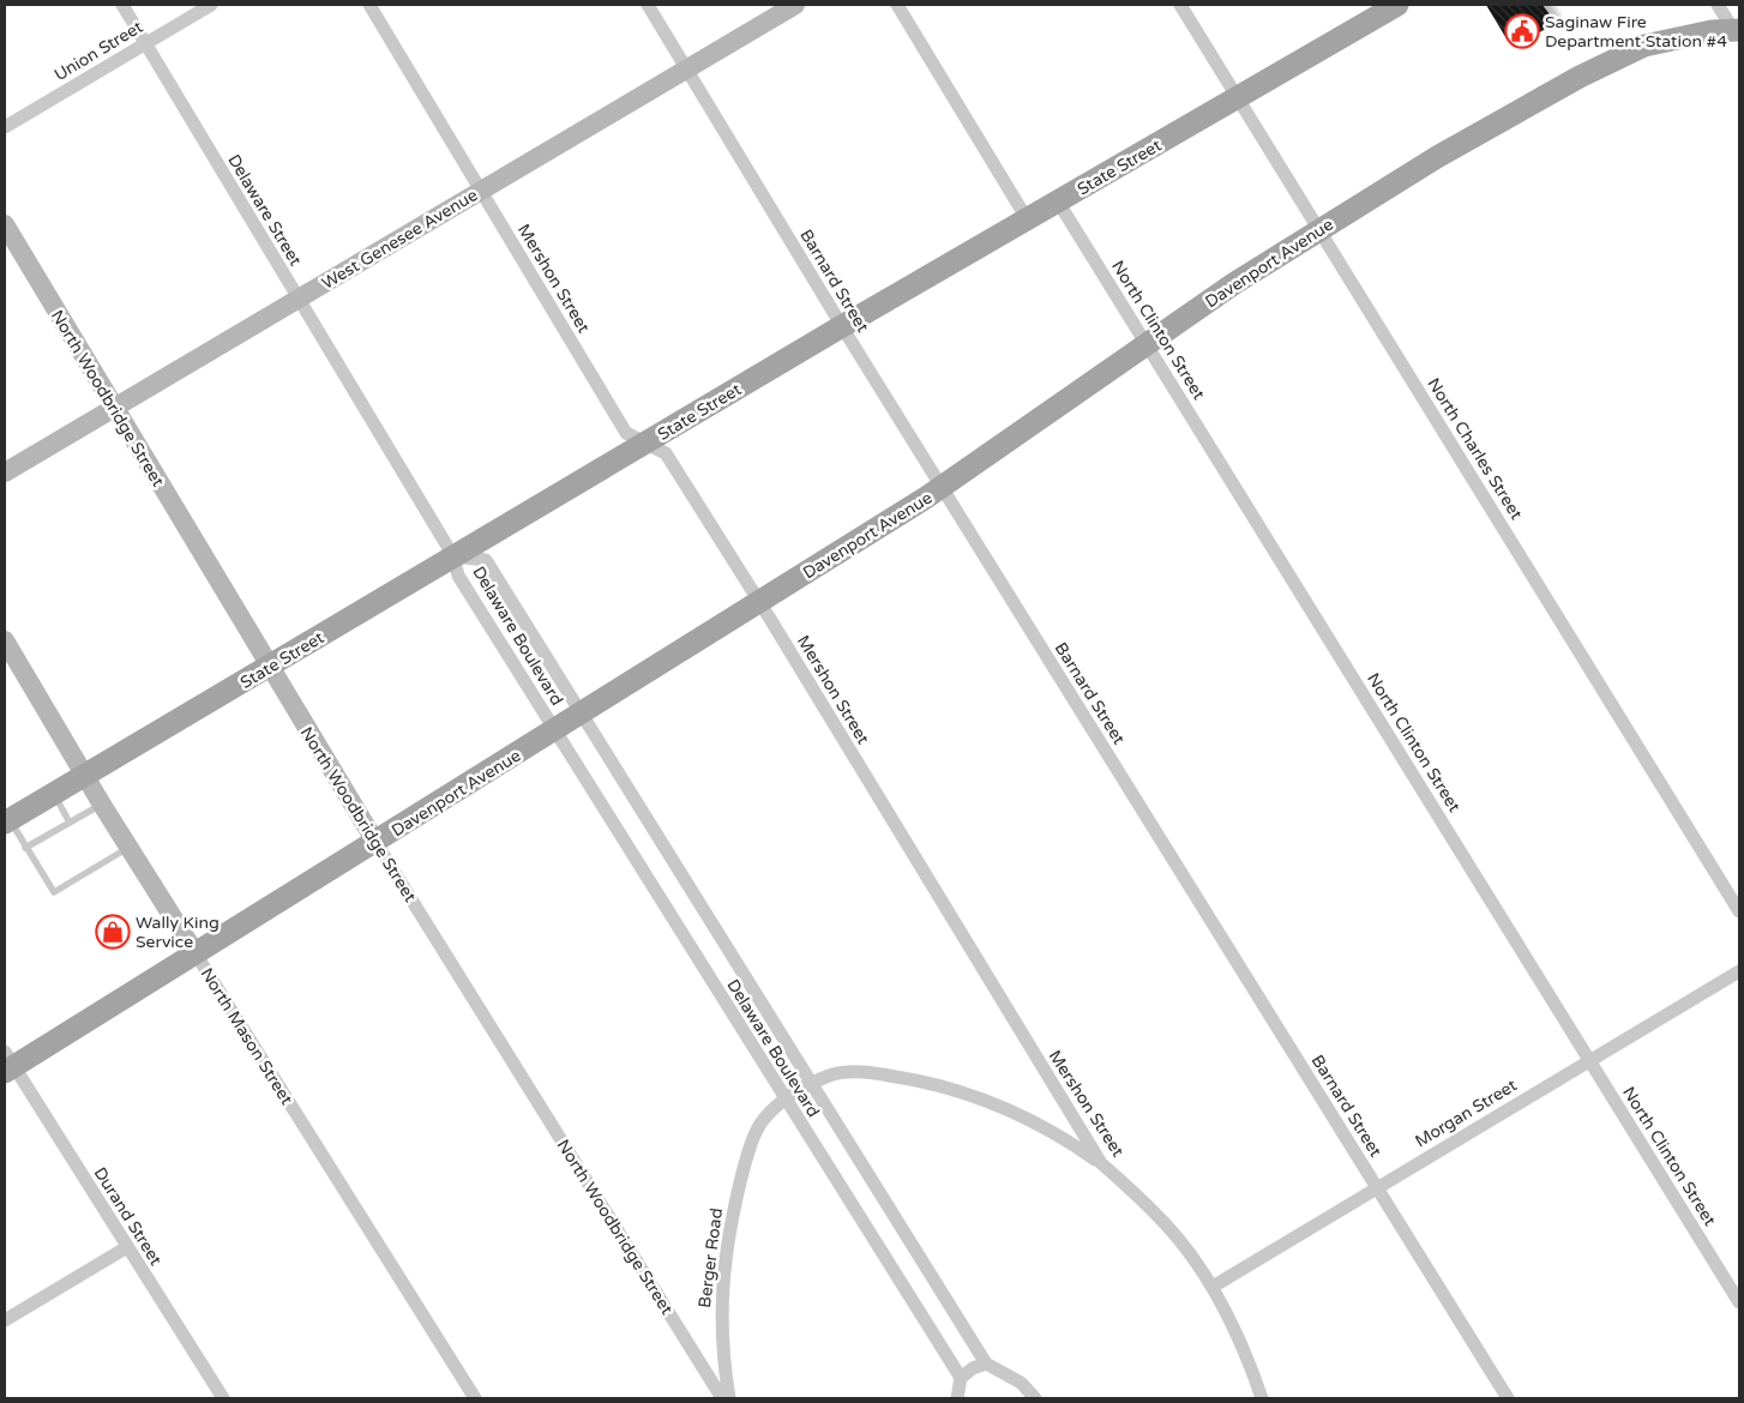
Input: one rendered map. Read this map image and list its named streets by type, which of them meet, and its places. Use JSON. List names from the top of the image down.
{
  "streets": {
    "main road": [
      "State Street",
      "West Genesee Avenue",
      "Davenport Avenue",
      "North Woodbridge Street",
      "North Mason Street"
    ],
    "street": [
      "Union Street",
      "Delaware Street",
      "Mershon Street",
      "Barnard Street",
      "North Clinton Street",
      "North Charles Street",
      "Delaware Boulevard",
      "Morgan Street",
      "Durand Street",
      "Berger Road"
    ]
  },
  "crossings": [
    ["Union Street", "Delaware Street"],
    ["State Street", "Delaware Street"],
    ["State Street", "Mershon Street"],
    ["State Street", "Barnard Street"],
    ["State Street", "North Clinton Street"],
    ["State Street", "North Woodbridge Street"],
    ["State Street", "North Charles Street"],
    ["State Street", "Delaware Boulevard"],
    ["State Street", "North Mason Street"],
    ["Delaware Street", "West Genesee Avenue"],
    ["Delaware Street", "Delaware Boulevard"],
    ["West Genesee Avenue", "Mershon Street"],
    ["West Genesee Avenue", "Barnard Street"],
    ["West Genesee Avenue", "North Woodbridge Street"],
    ["Davenport Avenue", "Mershon Street"],
    ["Davenport Avenue", "Barnard Street"],
    ["Davenport Avenue", "North Clinton Street"],
    ["Davenport Avenue", "North Woodbridge Street"],
    ["Davenport Avenue", "North Charles Street"],
    ["Davenport Avenue", "Delaware Boulevard"],
    ["Davenport Avenue", "North Mason Street"],
    ["Davenport Avenue", "Durand Street"],
    ["Mershon Street", "Morgan Street"],
    ["Mershon Street", "Berger Road"],
    ["Barnard Street", "Morgan Street"],
    ["North Clinton Street", "Morgan Street"],
    ["Delaware Boulevard", "Berger Road"]
  ],
  "places": {
    "public building": ["Saginaw Fire Department Station #4"],
    "shop": ["Wally King Service"]
  }
}
